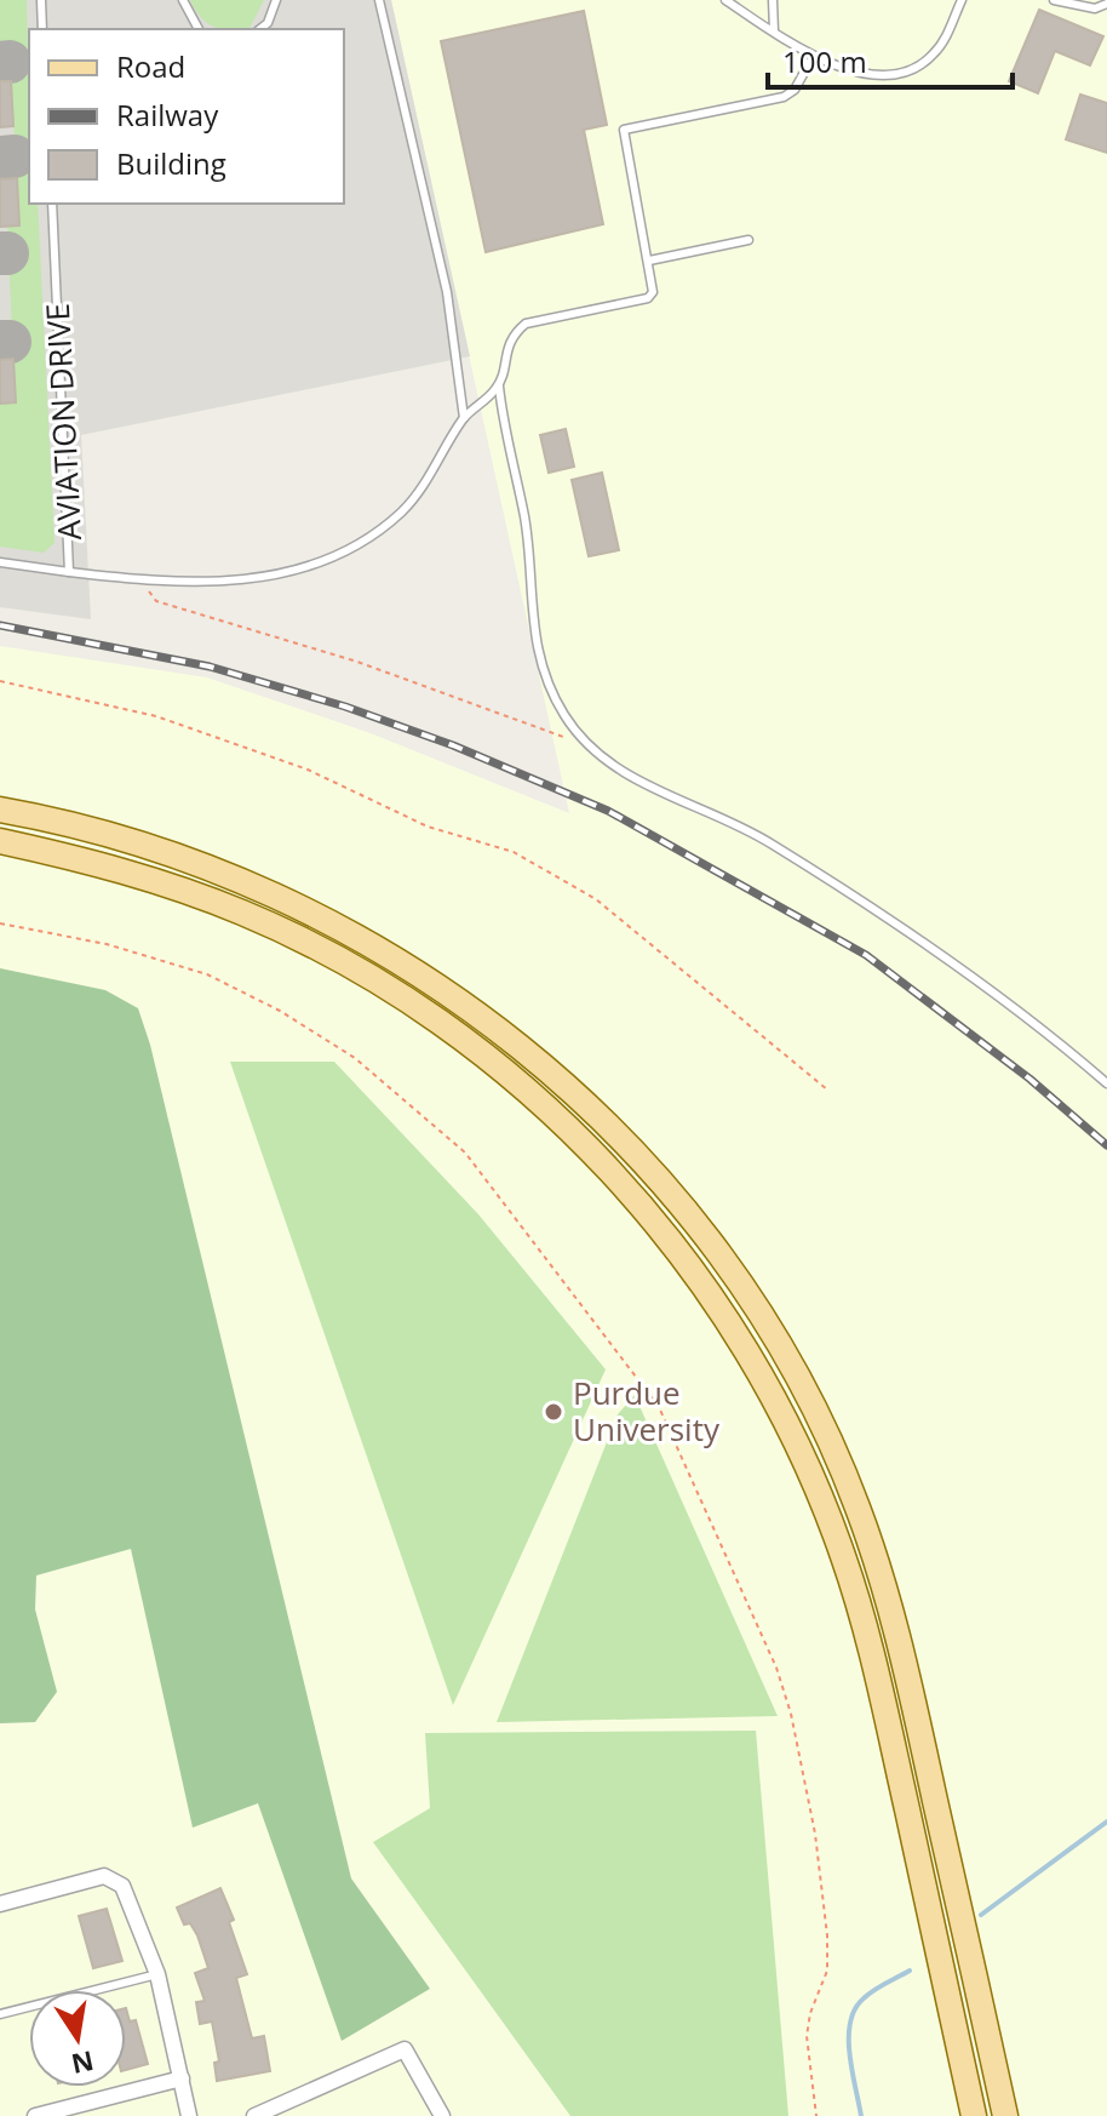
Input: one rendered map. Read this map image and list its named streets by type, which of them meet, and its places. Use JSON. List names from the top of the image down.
{
  "streets": {
    "lane": ["AVIATION DRIVE"]
  },
  "places": ["Purdue University"],
  "legend": ["Road", "Railway", "Building"],
  "scale_bar": "100 m",
  "north": "bottom"
}
